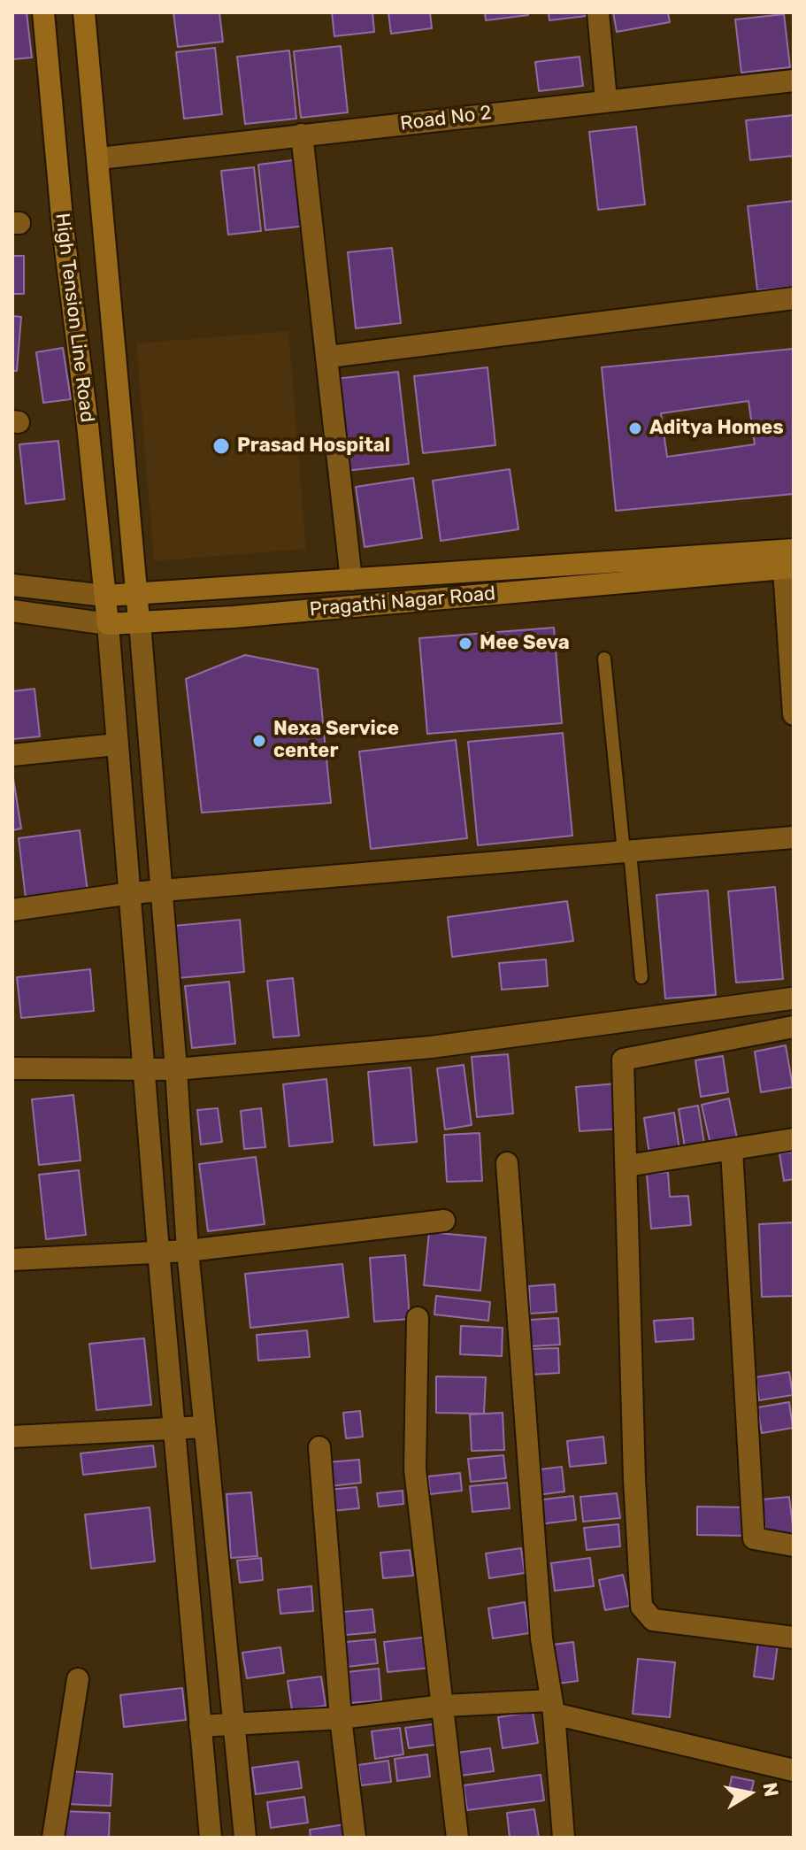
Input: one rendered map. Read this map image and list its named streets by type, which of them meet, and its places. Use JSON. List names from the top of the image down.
{
  "streets": {
    "main road": ["High Tension Line Road", "Pragathi Nagar Road"],
    "street": ["Road No 2"]
  },
  "crossings": [
    ["Road No 2", "High Tension Line Road"],
    ["High Tension Line Road", "Pragathi Nagar Road"]
  ],
  "places": [
    "Aditya Homes",
    "Prasad Hospital",
    "Mee Seva",
    "Nexa Service center"
  ],
  "north": "right"
}
